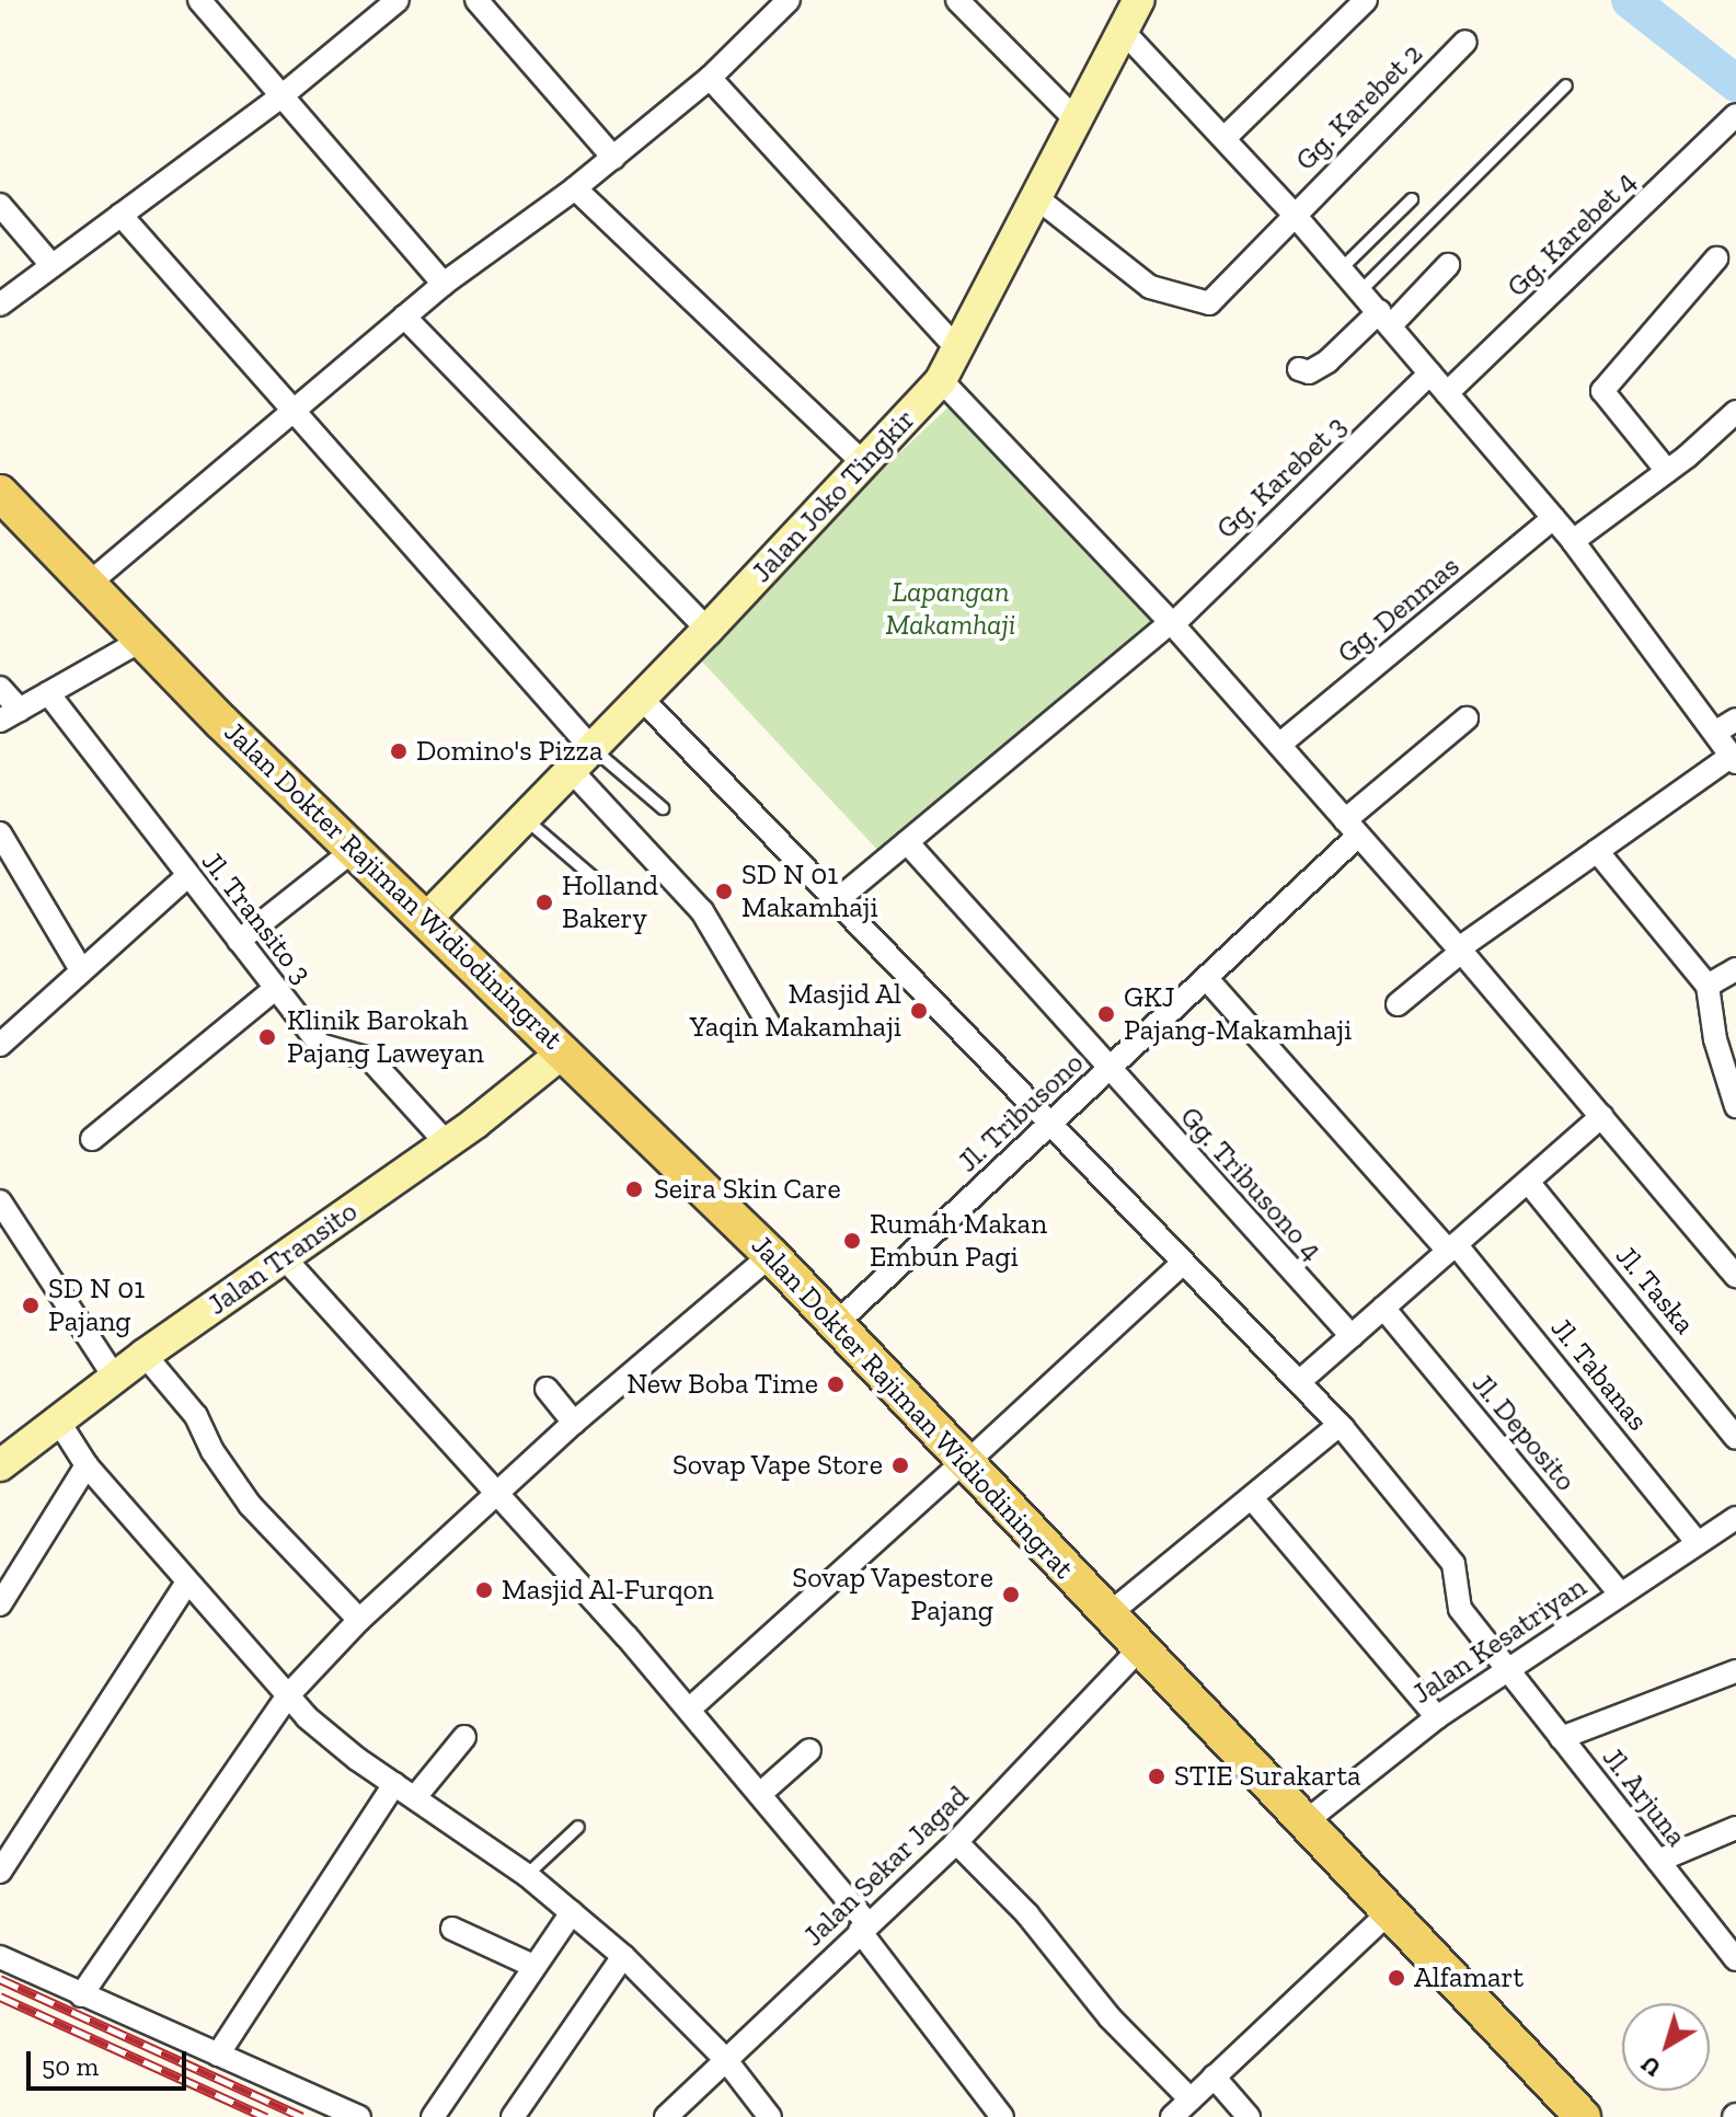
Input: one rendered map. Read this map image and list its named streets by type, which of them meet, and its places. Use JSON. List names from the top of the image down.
{
  "streets": {
    "main road": ["Jalan Joko Tingkir", "Jalan Dokter Rajiman Widiodiningrat", "Jalan Transito"],
    "street": [
      "Gg. Karebet 2",
      "Gg. Karebet 4",
      "Gg. Karebet 3",
      "Gg. Denmas",
      "Jl. Transito 3",
      "Jl. Tribusono",
      "Gg. Tribusono 4",
      "Jl. Taska",
      "Jl. Tabanas",
      "Jl. Deposito",
      "Jalan Kesatriyan",
      "Jl. Arjuna",
      "Jalan Sekar Jagad"
    ]
  },
  "crossings": [
    ["Gg. Karebet 2", "Jalan Joko Tingkir"],
    ["Gg. Karebet 3", "Gg. Tribusono 4"],
    ["Gg. Karebet 3", "Jl. Arjuna"],
    ["Jalan Joko Tingkir", "Jalan Dokter Rajiman Widiodiningrat"],
    ["Jalan Joko Tingkir", "Jl. Arjuna"],
    ["Jalan Dokter Rajiman Widiodiningrat", "Jl. Tribusono"],
    ["Jalan Dokter Rajiman Widiodiningrat", "Jalan Transito"],
    ["Jalan Dokter Rajiman Widiodiningrat", "Jalan Kesatriyan"],
    ["Jalan Dokter Rajiman Widiodiningrat", "Jalan Sekar Jagad"],
    ["Jl. Transito 3", "Jalan Transito"],
    ["Jl. Tribusono", "Gg. Tribusono 4"],
    ["Jl. Tribusono", "Jl. Tabanas"],
    ["Jl. Tribusono", "Jl. Arjuna"],
    ["Jl. Tabanas", "Jalan Kesatriyan"],
    ["Jl. Deposito", "Jalan Kesatriyan"],
    ["Jalan Kesatriyan", "Jl. Arjuna"]
  ],
  "parks": ["Lapangan Makamhaji"],
  "places": [
    "Domino's Pizza",
    "SD N 01 Makamhaji",
    "Holland Bakery",
    "Masjid Al Yaqin Makamhaji",
    "GKJ Pajang-Makamhaji",
    "Klinik Barokah Pajang Laweyan",
    "Seira Skin Care",
    "Rumah Makan Embun Pagi",
    "SD N 01 Pajang",
    "New Boba Time",
    "Sovap Vape Store",
    "Masjid Al-Furqon",
    "Sovap Vapestore Pajang",
    "STIE Surakarta",
    "Alfamart"
  ],
  "scale_bar": "50 m",
  "north": "bottom left"
}
